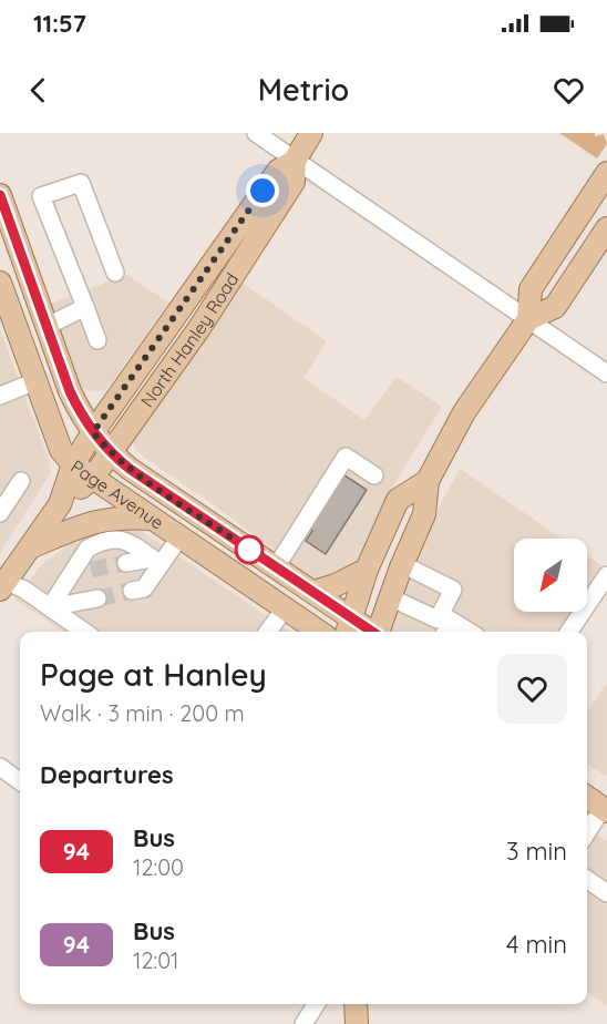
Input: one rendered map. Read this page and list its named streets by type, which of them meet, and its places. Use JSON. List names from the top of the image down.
{
  "streets": {
    "main road": ["North Hanley Road", "Page Avenue"]
  },
  "crossings": [
    ["North Hanley Road", "Page Avenue"]
  ],
  "lines": ["bus line 94"],
  "north": "bottom left",
  "page": {
    "status": "11:57",
    "header": "Metrio",
    "heading": [
      ["Page at Hanley", "Walk · 3 min · 200 m"],
      "Departures"
    ],
    "list": [
      {
        "mark": "94",
        "name": "Bus",
        "note": "12:00",
        "value": "3 min"
      },
      {
        "mark": "94",
        "name": "Bus",
        "note": "12:01",
        "value": "4 min"
      }
    ]
  }
}
